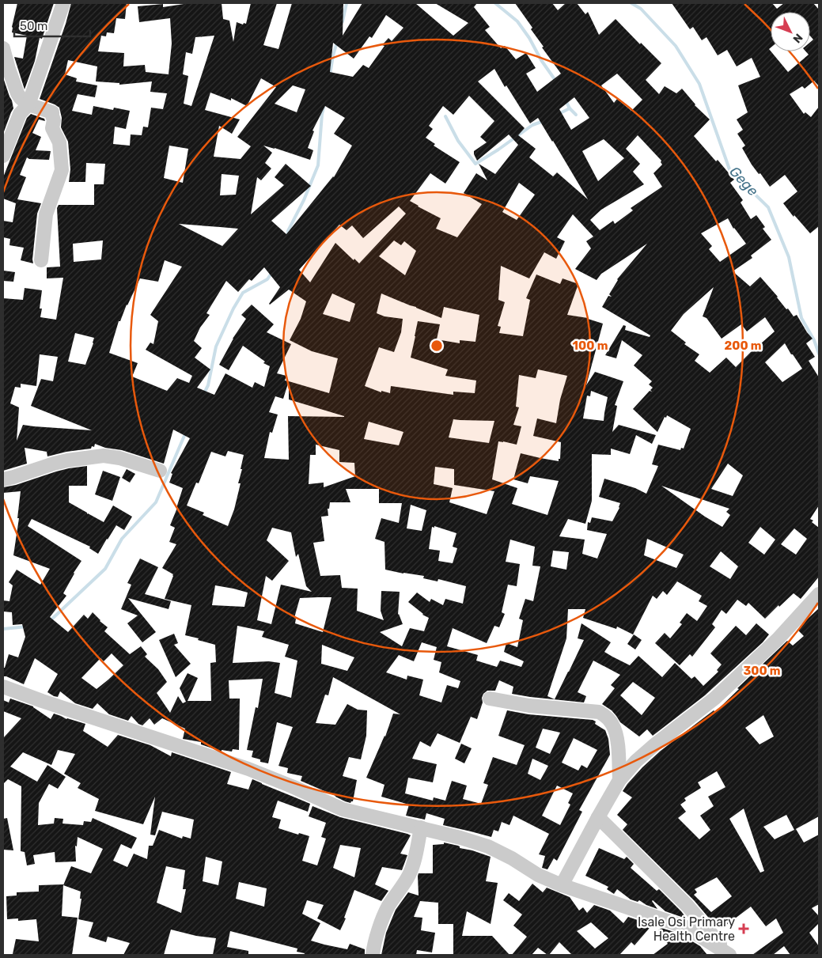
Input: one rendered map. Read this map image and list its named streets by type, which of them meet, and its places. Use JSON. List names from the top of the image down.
{
  "water": ["Gege"],
  "places": {
    "health": ["Isale Osi Primary Health Centre"]
  },
  "scale_bar": "50 m",
  "north": "bottom right",
  "rings": ["100 m", "200 m", "300 m"]
}
